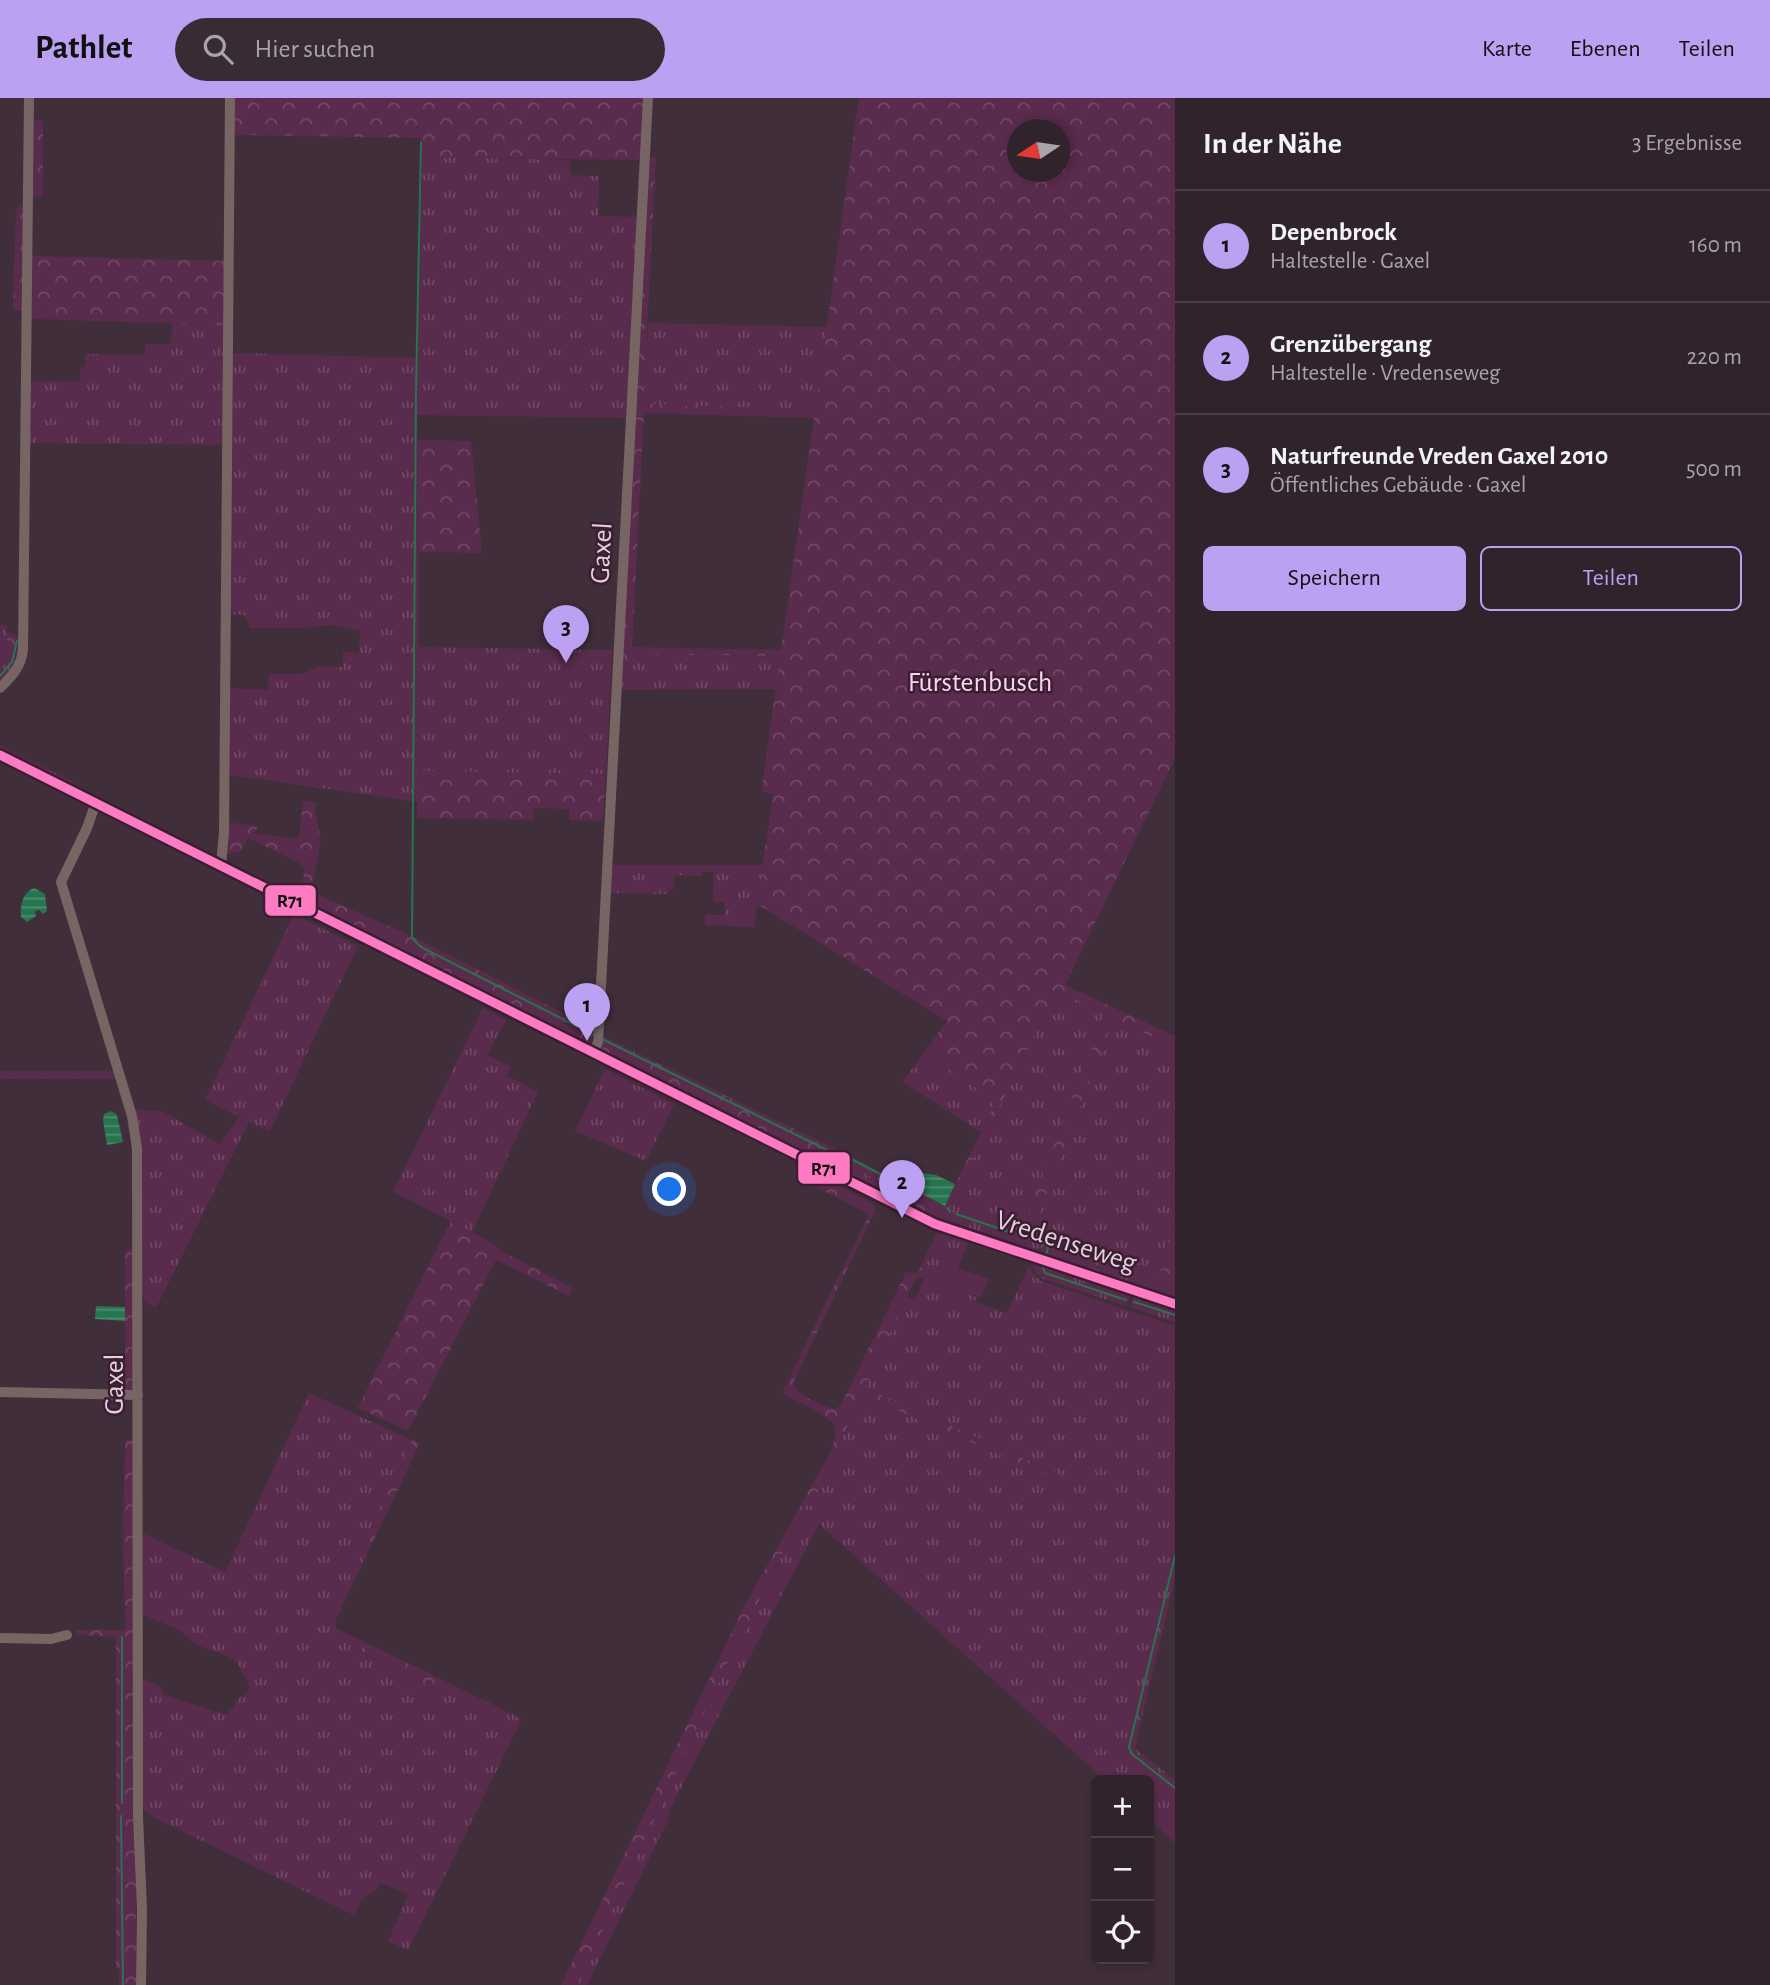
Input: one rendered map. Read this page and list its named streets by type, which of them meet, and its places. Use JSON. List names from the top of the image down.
{
  "streets": {
    "main road": ["Vredenseweg"],
    "street": ["Gaxel"]
  },
  "parks": ["Fürstenbusch"],
  "lines": ["transit line R71"],
  "north": "left",
  "page": {
    "header": "Pathlet",
    "search": "Hier suchen",
    "nav": ["Karte", "Ebenen", "Teilen"],
    "heading": ["In der Nähe", "3 Ergebnisse"],
    "list": [
      {
        "mark": "1",
        "name": "Depenbrock",
        "note": "Haltestelle · Gaxel",
        "value": "160 m"
      },
      {
        "mark": "2",
        "name": "Grenzübergang",
        "note": "Haltestelle · Vredenseweg",
        "value": "220 m"
      },
      {
        "mark": "3",
        "name": "Naturfreunde Vreden Gaxel 2010",
        "note": "Öffentliches Gebäude · Gaxel",
        "value": "500 m"
      }
    ],
    "buttons": ["Speichern", "Teilen"],
    "pins": ["3", "1", "2"],
    "map_buttons": ["+", "−"]
  }
}
